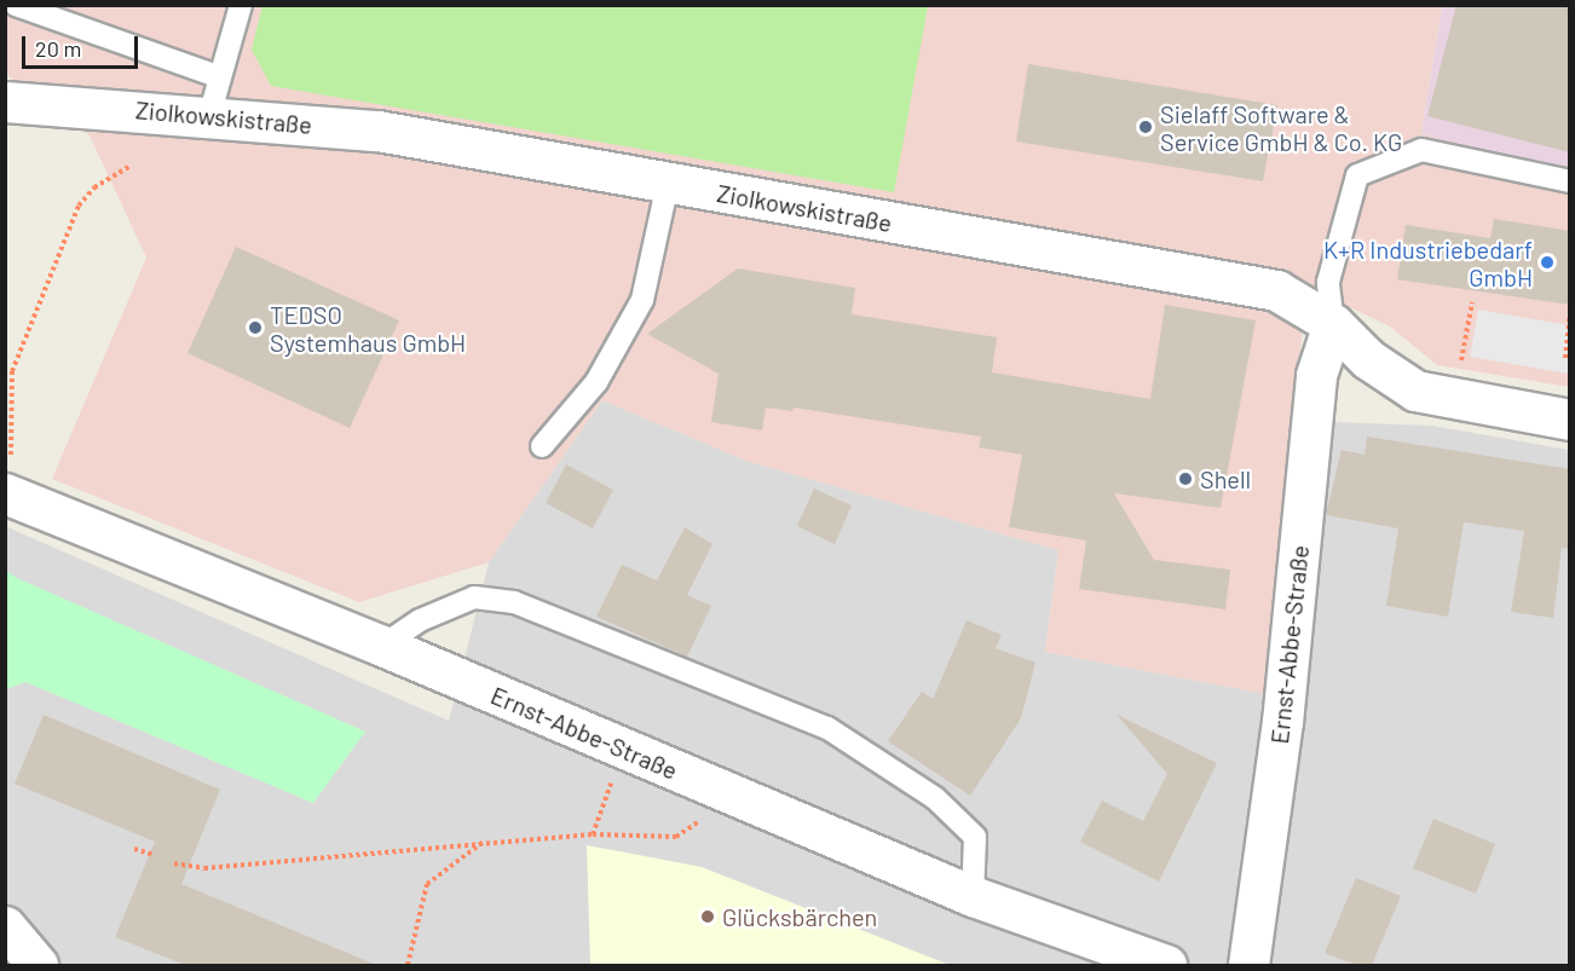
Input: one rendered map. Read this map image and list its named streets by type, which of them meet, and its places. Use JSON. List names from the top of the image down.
{
  "streets": {
    "street": ["Ziolkowskistraße", "Ernst-Abbe-Straße"]
  },
  "crossings": [
    ["Ziolkowskistraße", "Ernst-Abbe-Straße"]
  ],
  "places": [
    "Sielaff Software & Service GmbH & Co. KG",
    "K+R Industriebedarf GmbH",
    "TEDSO Systemhaus GmbH",
    "Shell",
    "Glücksbärchen"
  ],
  "scale_bar": "20 m"
}
